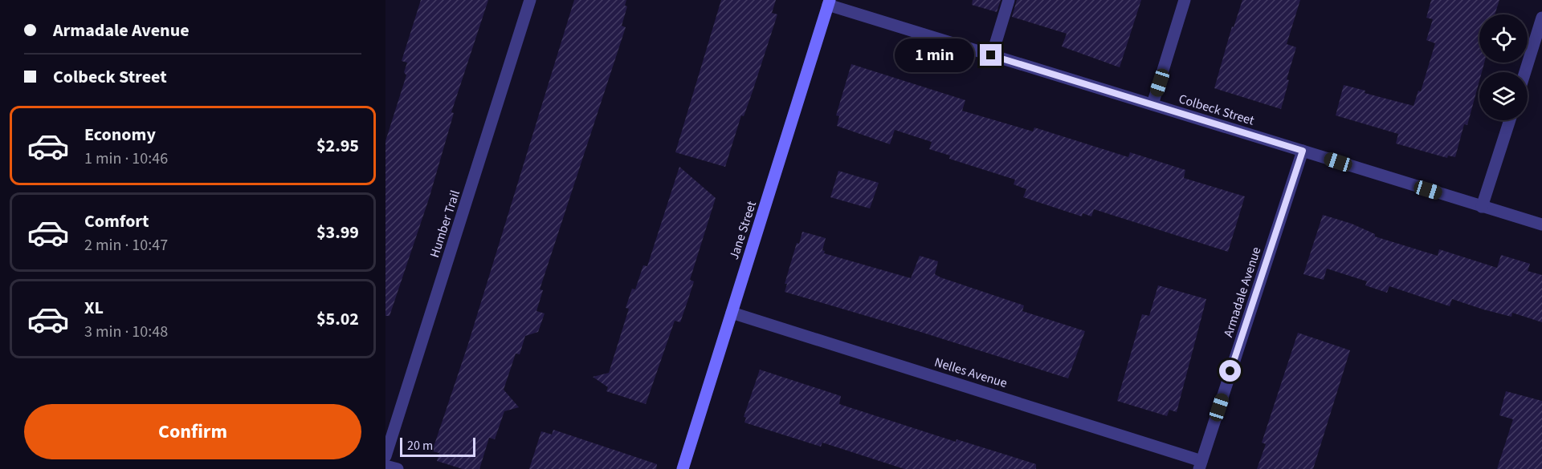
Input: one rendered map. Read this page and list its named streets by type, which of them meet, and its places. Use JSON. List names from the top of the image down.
{
  "streets": {
    "main road": ["Jane Street"],
    "street": [
      "Colbeck Street",
      "Humber Trail",
      "Armadale Avenue",
      "Nelles Avenue"
    ]
  },
  "crossings": [
    ["Colbeck Street", "Jane Street"],
    ["Colbeck Street", "Armadale Avenue"],
    ["Jane Street", "Nelles Avenue"],
    ["Armadale Avenue", "Nelles Avenue"]
  ],
  "scale_bar": "20 m",
  "page": {
    "banner": ["Armadale Avenue", "Colbeck Street"],
    "bubble": "1 min",
    "list": [
      {
        "name": "Economy",
        "note": "1 min · 10:46",
        "value": "$2.95"
      },
      {
        "name": "Comfort",
        "note": "2 min · 10:47",
        "value": "$3.99"
      },
      {
        "name": "XL",
        "note": "3 min · 10:48",
        "value": "$5.02"
      }
    ],
    "buttons": "Confirm",
    "scale": "20 m"
  }
}
